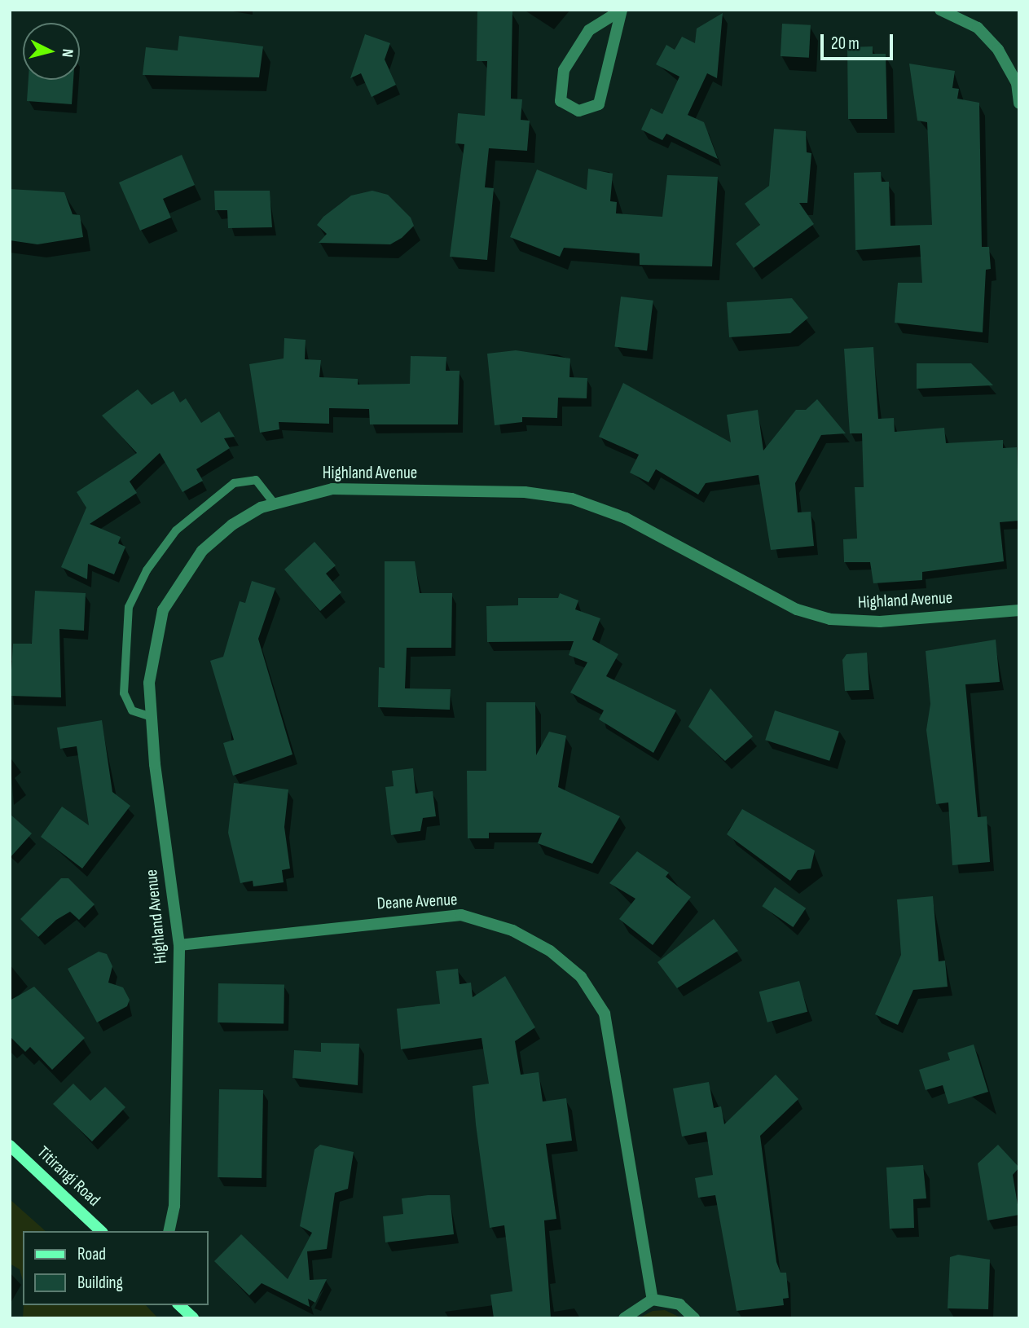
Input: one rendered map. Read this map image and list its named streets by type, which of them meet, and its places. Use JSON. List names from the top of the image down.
{
  "streets": {
    "main road": ["Titirangi Road"],
    "street": ["Highland Avenue", "Deane Avenue"]
  },
  "crossings": [
    ["Highland Avenue", "Deane Avenue"]
  ],
  "legend": ["Road", "Building"],
  "scale_bar": "20 m",
  "north": "right"
}
